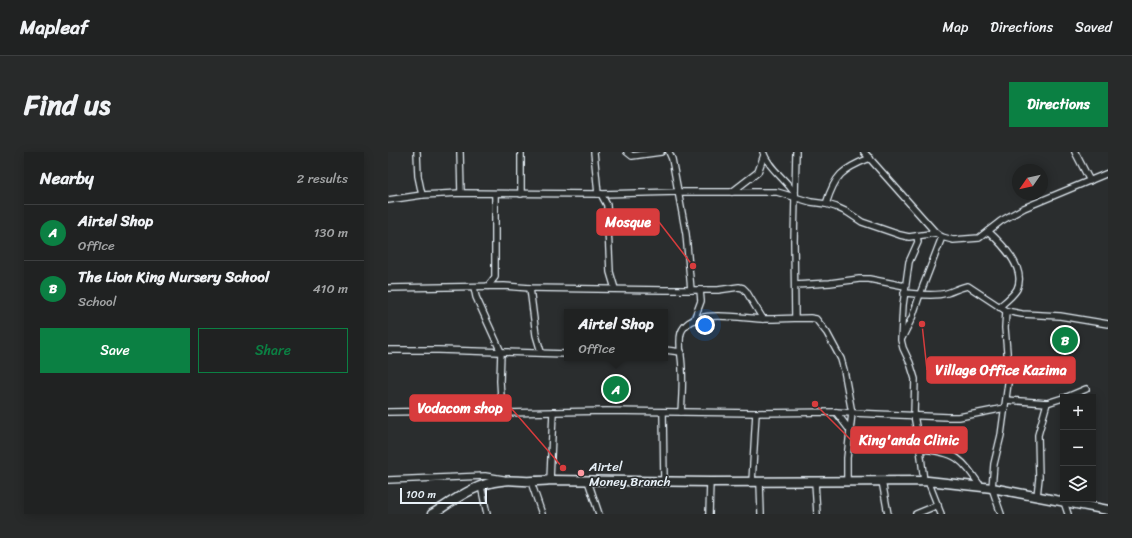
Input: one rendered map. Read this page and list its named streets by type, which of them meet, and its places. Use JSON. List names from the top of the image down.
{
  "places": [
    "Mosque",
    "Village Office Kazima",
    "King'anda Clinic",
    "Vodacom shop",
    "Airtel Money Branch"
  ],
  "scale_bar": "100 m",
  "north": "bottom left",
  "page": {
    "header": "Mapleaf",
    "nav": ["Map", "Directions", "Saved"],
    "title": "Find us",
    "buttons": [
      "Directions",
      ["Save", "Share"]
    ],
    "heading": ["Nearby", "2 results"],
    "list": [
      {
        "mark": "A",
        "name": "Airtel Shop",
        "note": "Office",
        "value": "130 m"
      },
      {
        "mark": "B",
        "name": "The Lion King Nursery School",
        "note": "School",
        "value": "410 m"
      }
    ],
    "popup": ["Airtel Shop", "Office"],
    "pins": ["B", "A"],
    "map_buttons": ["+", "−"],
    "scale": "100 m"
  }
}
